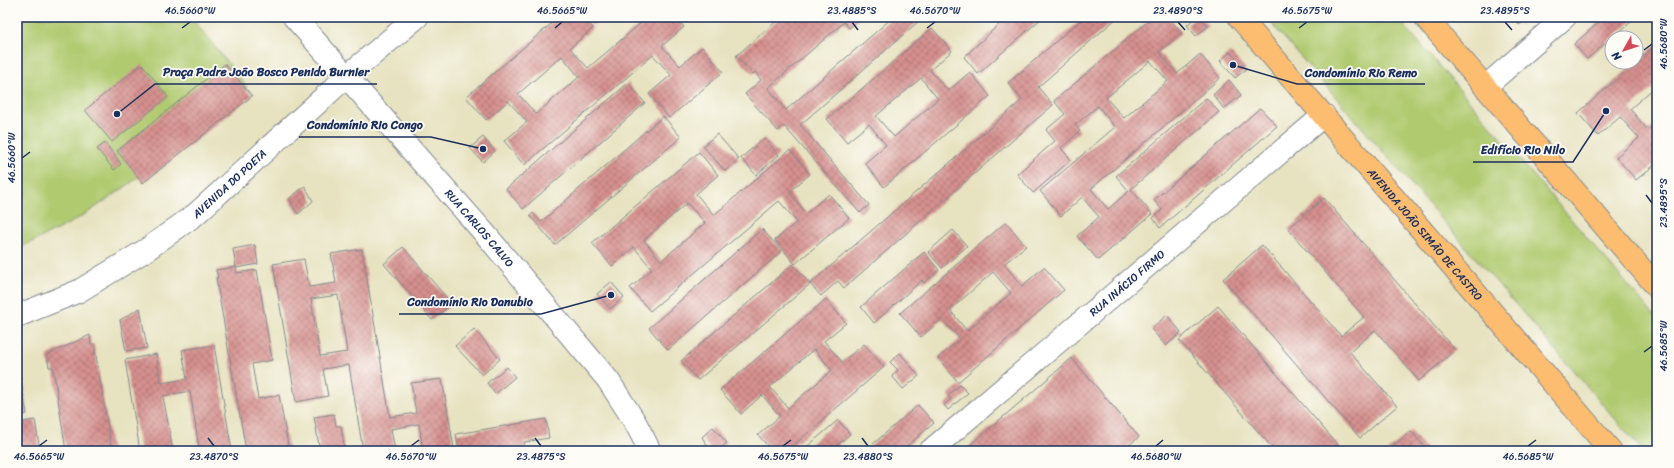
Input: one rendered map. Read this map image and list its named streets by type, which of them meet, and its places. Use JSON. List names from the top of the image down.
{
  "streets": {
    "main road": ["AVENIDA JOÃO SIMÃO DE CASTRO"],
    "street": ["AVENIDA DO POETA", "RUA CARLOS CALVO", "RUA INÁCIO FIRMO"]
  },
  "crossings": [
    ["AVENIDA DO POETA", "RUA CARLOS CALVO"],
    ["AVENIDA JOÃO SIMÃO DE CASTRO", "RUA INÁCIO FIRMO"]
  ],
  "places": [
    "Condomínio Rio Remo",
    "Edifício Rio Nilo",
    "Praça Padre João Bosco Penido Burnier",
    "Condomínio Rio Congo",
    "Condomínio Rio Danubio"
  ],
  "north": "bottom left",
  "coordinates": [
    "46.5660°W",
    "46.5665°W",
    "23.4885°S",
    "46.5670°W",
    "23.4890°S",
    "46.5675°W",
    "23.4895°S",
    "46.5680°W",
    "46.5685°W",
    "23.4870°S",
    "23.4875°S",
    "23.4880°S"
  ]
}
